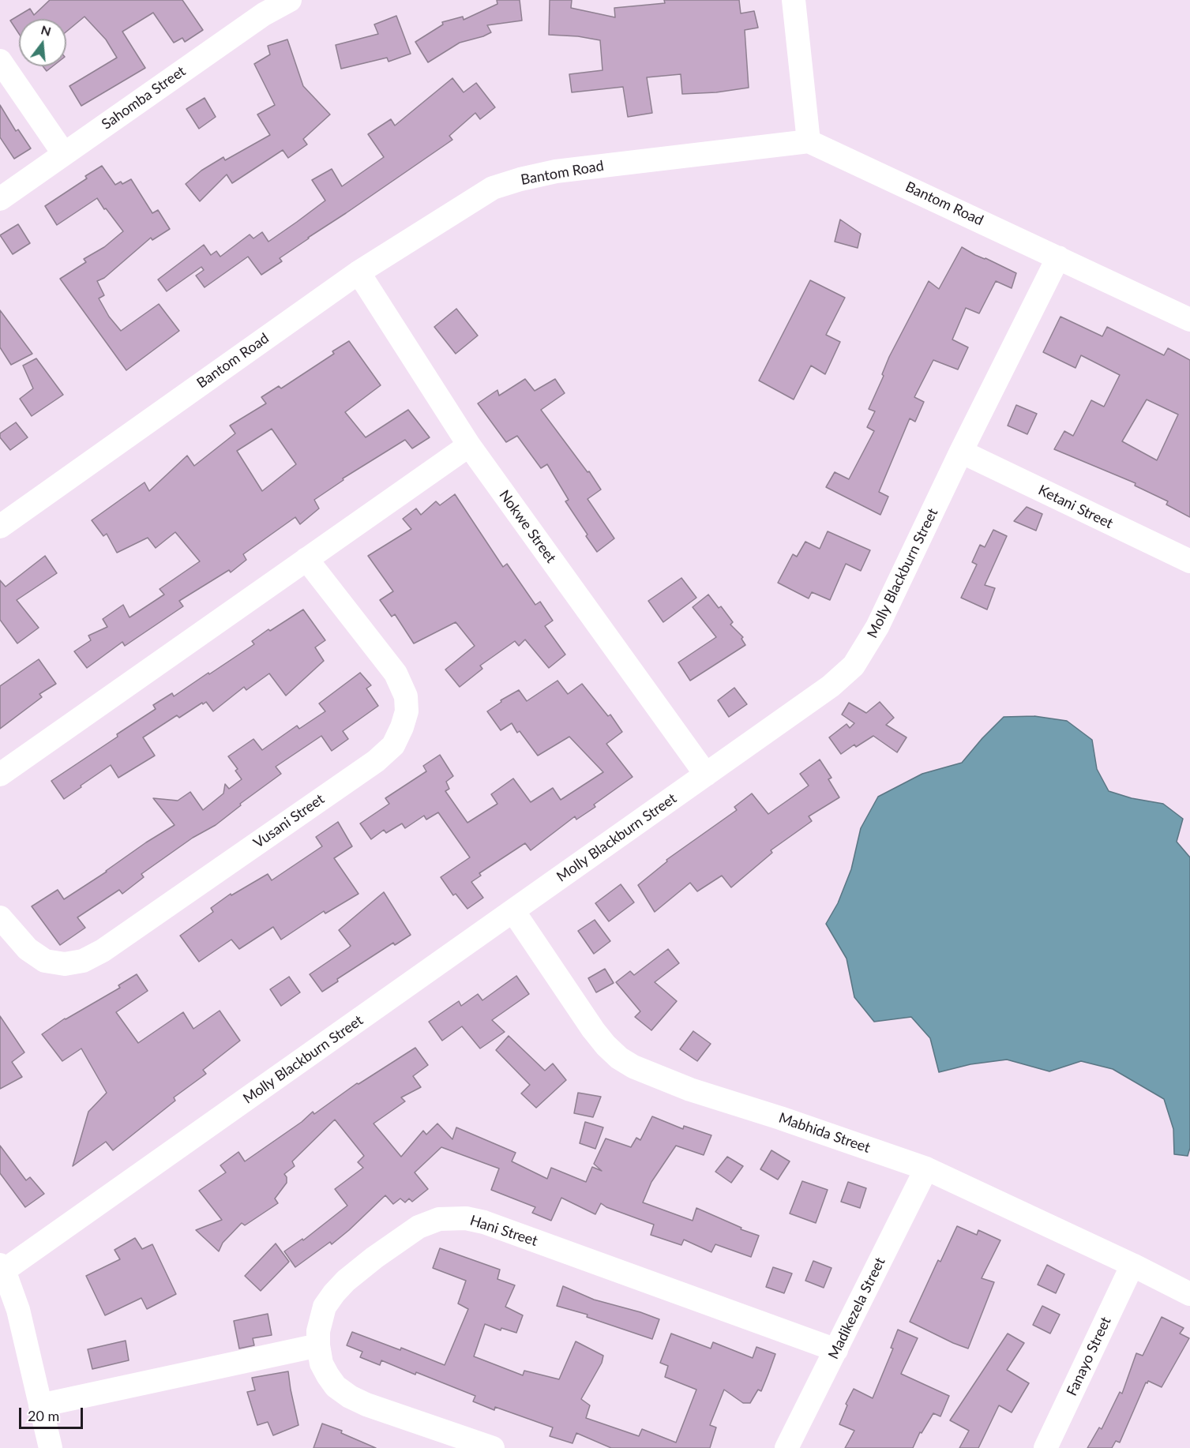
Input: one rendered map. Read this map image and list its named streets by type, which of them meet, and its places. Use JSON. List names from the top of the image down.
{
  "streets": {
    "street": [
      "Sahomba Street",
      "Bantom Road",
      "Ketani Street",
      "Nokwe Street",
      "Molly Blackburn Street",
      "Vusani Street",
      "Mabhida Street",
      "Hani Street",
      "Madikezela Street",
      "Fanayo Street"
    ]
  },
  "crossings": [
    ["Bantom Road", "Nokwe Street"],
    ["Bantom Road", "Molly Blackburn Street"],
    ["Ketani Street", "Molly Blackburn Street"],
    ["Nokwe Street", "Molly Blackburn Street"],
    ["Molly Blackburn Street", "Mabhida Street"],
    ["Mabhida Street", "Madikezela Street"],
    ["Mabhida Street", "Fanayo Street"],
    ["Hani Street", "Madikezela Street"]
  ],
  "scale_bar": "20 m",
  "north": "top"
}
